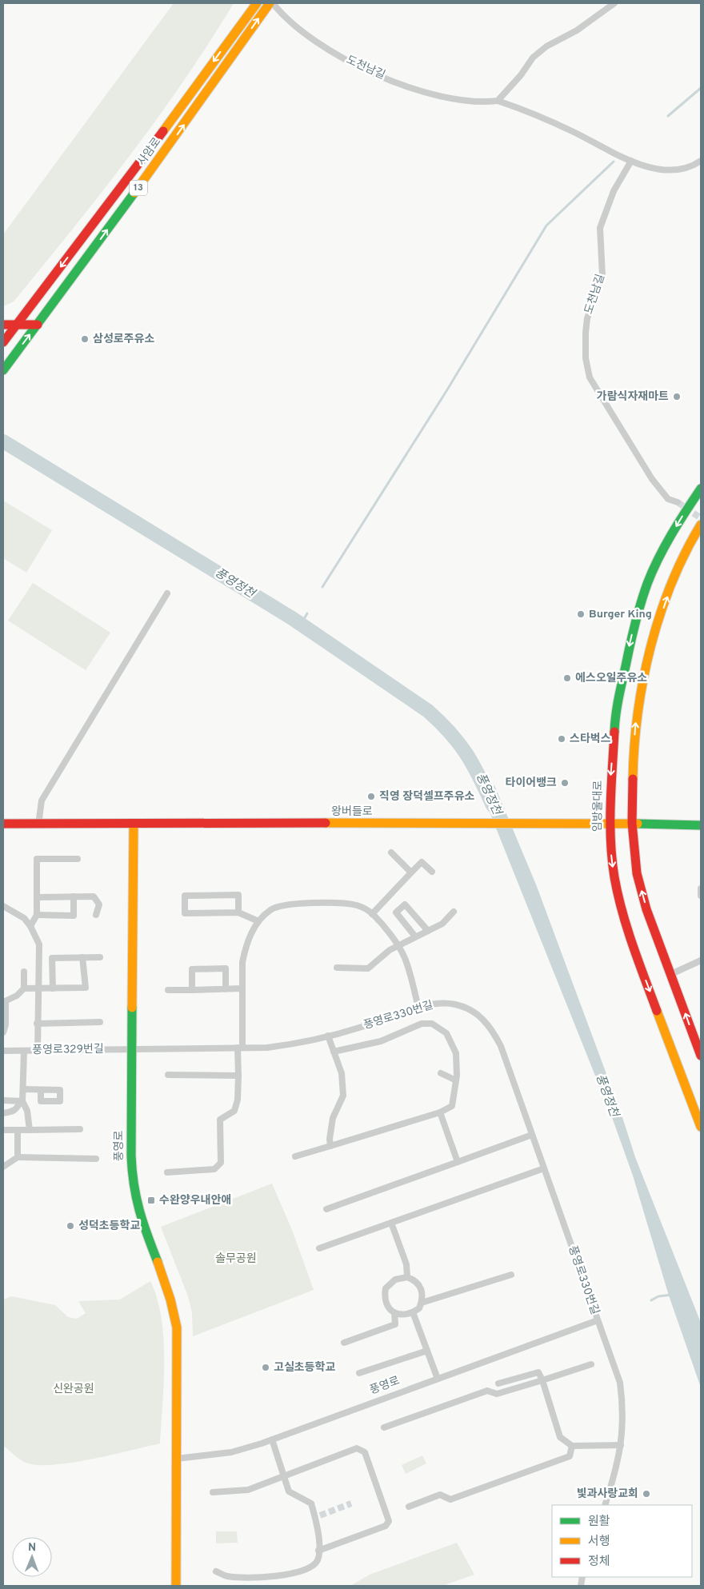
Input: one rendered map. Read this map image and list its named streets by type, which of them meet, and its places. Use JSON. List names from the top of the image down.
{
  "streets": {
    "main road": [
      "사암로",
      "13",
      "임방울대로",
      "왕버들로",
      "풍영로"
    ],
    "street": ["도천남길", "풍영로330번길", "풍영로329번길"]
  },
  "crossings": [
    ["임방울대로", "왕버들로"],
    ["왕버들로", "풍영로"],
    ["풍영로330번길", "풍영로329번길"],
    ["풍영로330번길", "풍영로"],
    ["풍영로329번길", "풍영로"]
  ],
  "water": ["풍영정천"],
  "parks": ["솔무공원", "신완공원"],
  "places": {
    "other": [
      "삼성로주유소",
      "가람식자재마트",
      "Burger King",
      "에스오일주유소",
      "스타벅스",
      "타이어뱅크",
      "직영 장덕셀프주유소",
      "성덕초등학교",
      "고실초등학교",
      "빛과사랑교회"
    ],
    "transit": ["수완양우내안애"]
  },
  "legend": ["원활", "서행", "정체"],
  "north": "top"
}
